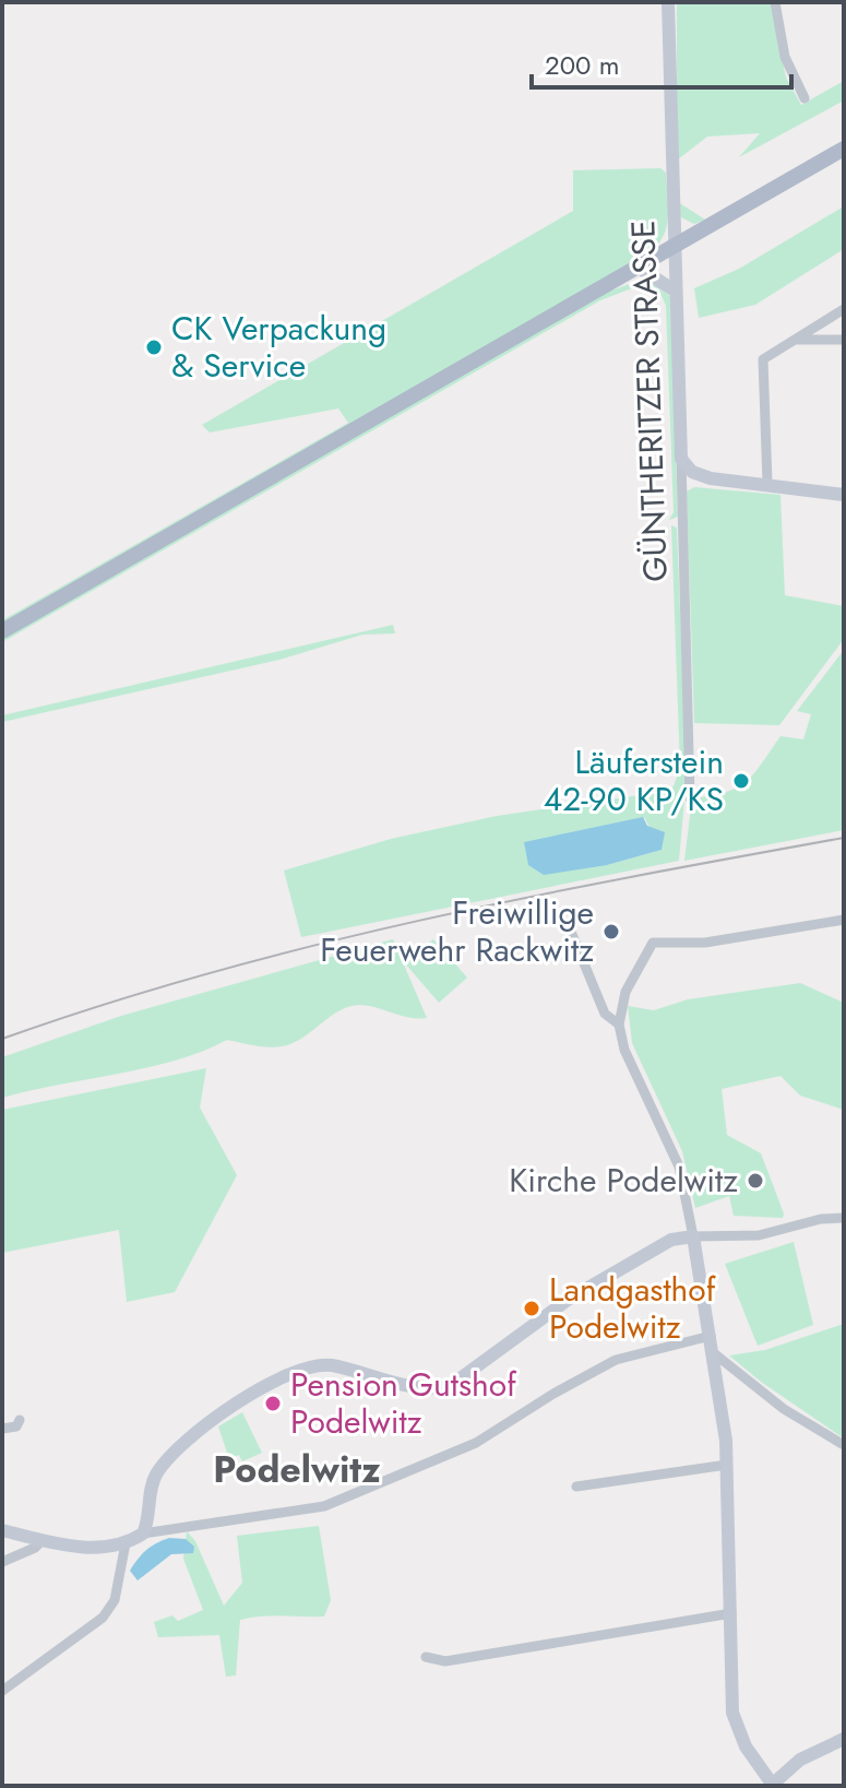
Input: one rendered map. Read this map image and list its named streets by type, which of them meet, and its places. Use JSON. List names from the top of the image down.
{
  "streets": {
    "street": ["GÜNTHERITZER STRASSE"]
  },
  "districts": ["Podelwitz"],
  "places": [
    "CK Verpackung & Service",
    "Läuferstein 42-90 KP/KS",
    "Freiwillige Feuerwehr Rackwitz",
    "Kirche Podelwitz",
    "Landgasthof Podelwitz",
    "Pension Gutshof Podelwitz"
  ],
  "scale_bar": "200 m"
}
